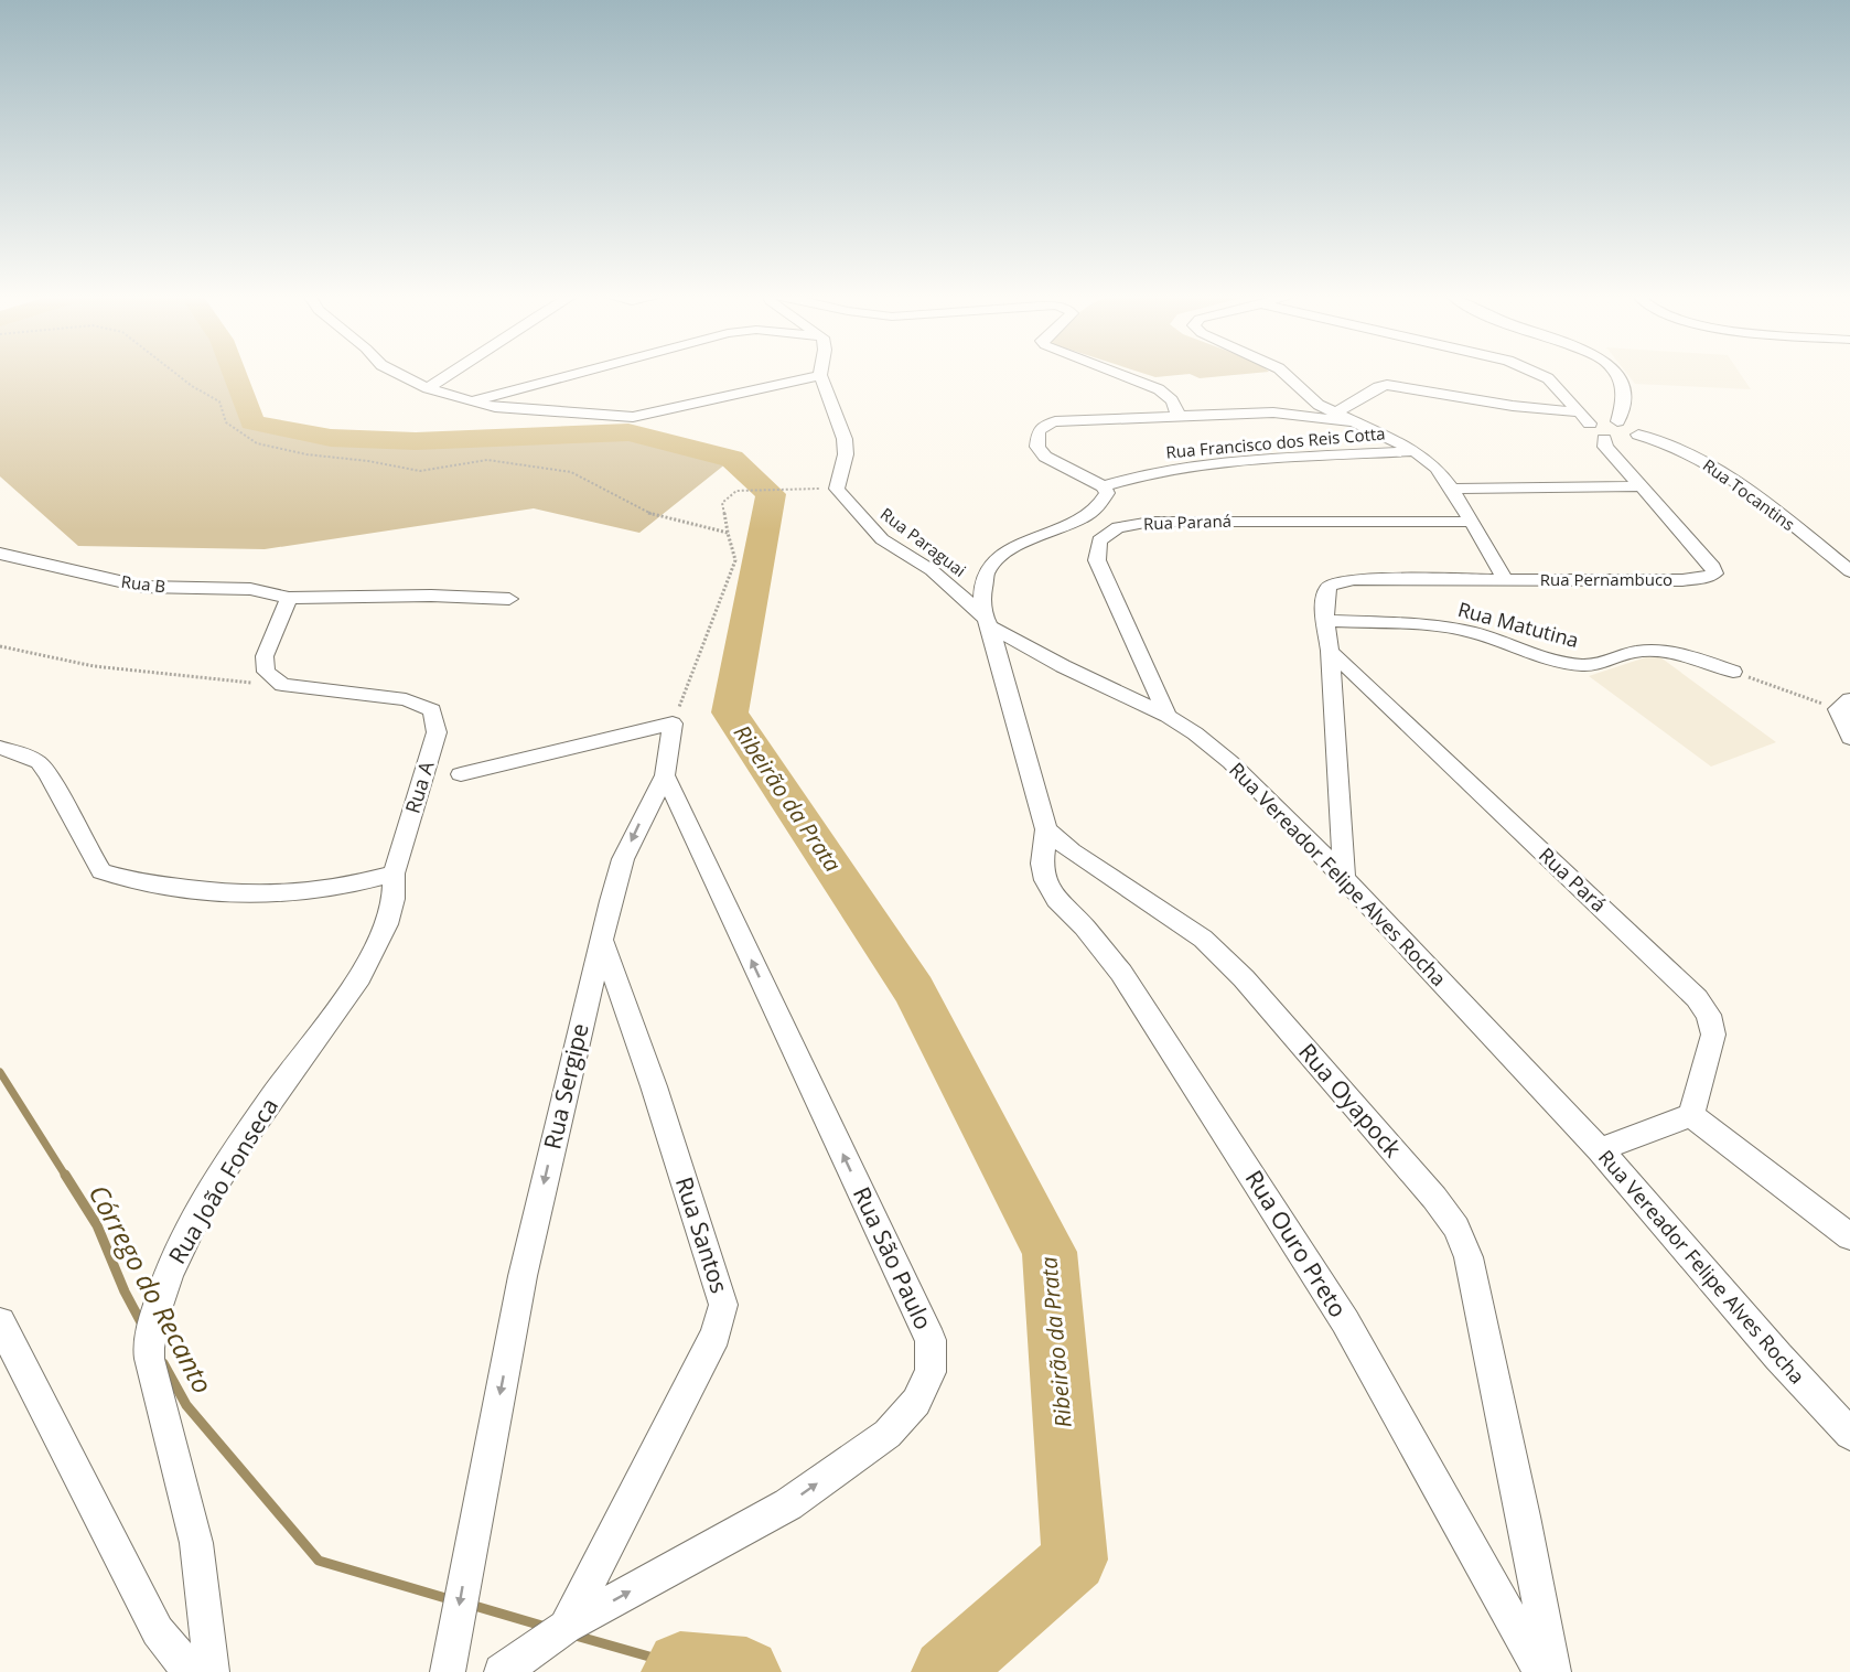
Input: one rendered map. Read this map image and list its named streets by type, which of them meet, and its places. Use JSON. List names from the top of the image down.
{
  "streets": {
    "street": [
      "Rua Francisco dos Reis Cotta",
      "Rua Tocantins",
      "Rua Paraná",
      "Rua Paraguai",
      "Rua Pernambuco",
      "Rua B",
      "Rua Matutina",
      "Rua A",
      "Rua Vereador Felipe Alves Rocha",
      "Rua Pará",
      "Rua Sergipe",
      "Rua Oyapock",
      "Rua João Fonseca",
      "Rua Santos",
      "Rua Ouro Preto",
      "Rua São Paulo"
    ]
  },
  "crossings": [
    ["Rua Tocantins", "Rua Pernambuco"],
    ["Rua Paraná", "Rua Vereador Felipe Alves Rocha"],
    ["Rua Paraguai", "Rua Vereador Felipe Alves Rocha"],
    ["Rua Pernambuco", "Rua Matutina"],
    ["Rua A", "Rua João Fonseca"],
    ["Rua Sergipe", "Rua Santos"],
    ["Rua Sergipe", "Rua São Paulo"],
    ["Rua Oyapock", "Rua Ouro Preto"],
    ["Rua Santos", "Rua São Paulo"]
  ],
  "one_way": ["Rua Sergipe"],
  "water": ["Ribeirão da Prata", "Córrego do Recanto"]
}
